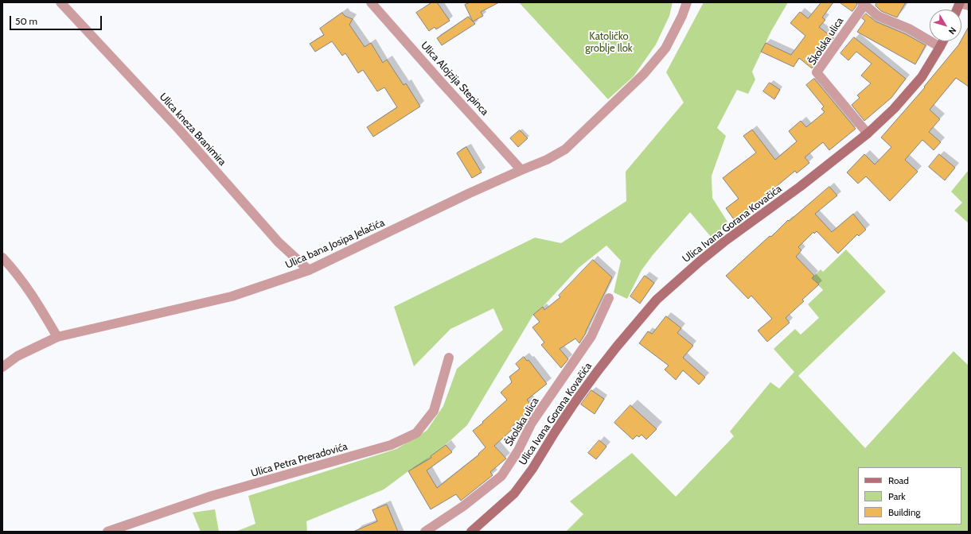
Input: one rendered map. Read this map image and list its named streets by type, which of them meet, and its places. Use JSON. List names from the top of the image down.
{
  "streets": {
    "main road": ["Ulica Ivana Gorana Kovačića"],
    "street": [
      "Školska ulica",
      "Ulica Alojzija Stepinca",
      "Ulica kneza Branimira",
      "Ulica bana Josipa Jelačića",
      "Ulica Petra Preradovića"
    ]
  },
  "crossings": [
    ["Školska ulica", "Ulica Ivana Gorana Kovačića"],
    ["Ulica Alojzija Stepinca", "Ulica bana Josipa Jelačića"],
    ["Ulica kneza Branimira", "Ulica bana Josipa Jelačića"]
  ],
  "parks": ["Katoličko groblje Ilok"],
  "legend": ["Road", "Park", "Building"],
  "scale_bar": "50 m",
  "north": "bottom right"
}
